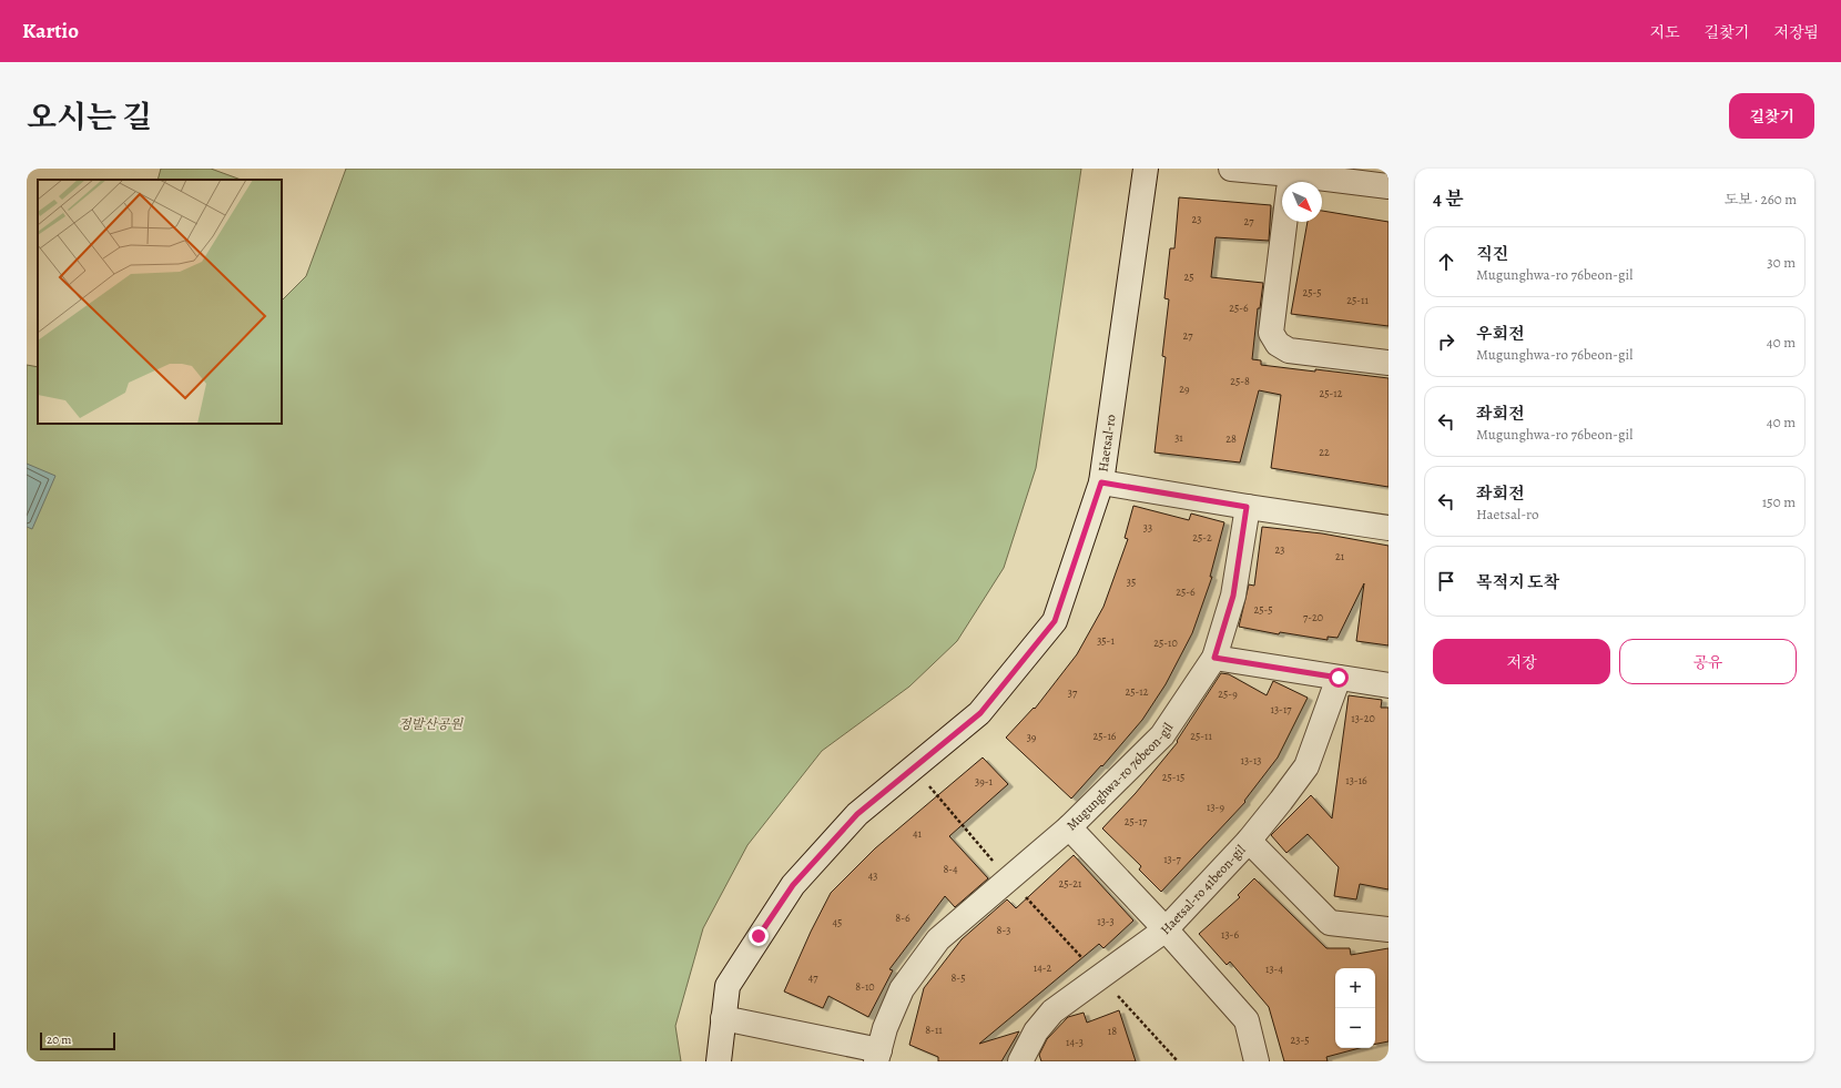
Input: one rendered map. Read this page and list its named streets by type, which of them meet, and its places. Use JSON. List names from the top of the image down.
{
  "streets": {
    "street": ["Haetsal-ro", "Mugunghwa-ro 76beon-gil", "Haetsal-ro 41beon-gil"]
  },
  "parks": ["정발산공원"],
  "house_numbers": [
    "23",
    "27",
    "25",
    "25-5",
    "25-11",
    "25-6",
    "27",
    "25-8",
    "29",
    "25-12",
    "31",
    "28",
    "22",
    "33",
    "25-2",
    "23",
    "21",
    "35",
    "25-6",
    "25-5",
    "7-20",
    "35-1",
    "25-10",
    "25-12",
    "37",
    "25-9",
    "13-17",
    "13-20",
    "25-16",
    "25-11",
    "39",
    "13-13",
    "25-15",
    "13-16",
    "39-1",
    "13-9",
    "25-17",
    "41",
    "13-7",
    "8-4",
    "43",
    "25-21",
    "8-6",
    "13-3",
    "45",
    "8-3",
    "13-6",
    "14-2",
    "13-4",
    "47",
    "8-5",
    "8-10",
    "8-11",
    "18",
    "23-5",
    "14-3"
  ],
  "scale_bar": "20 m",
  "north": "bottom right",
  "page": {
    "header": "Kartio",
    "nav": ["지도", "길찾기", "저장됨"],
    "title": "오시는 길",
    "buttons": [
      "길찾기",
      ["저장", "공유"]
    ],
    "heading": ["4 분", "도보 · 260 m"],
    "list": [
      ["직진", "Mugunghwa-ro 76beon-gil", "30 m"],
      ["우회전", "Mugunghwa-ro 76beon-gil", "40 m"],
      ["좌회전", "Mugunghwa-ro 76beon-gil", "40 m"],
      ["좌회전", "Haetsal-ro", "150 m"],
      "목적지 도착"
    ],
    "map_buttons": ["+", "−"],
    "scale": "20 m"
  }
}
